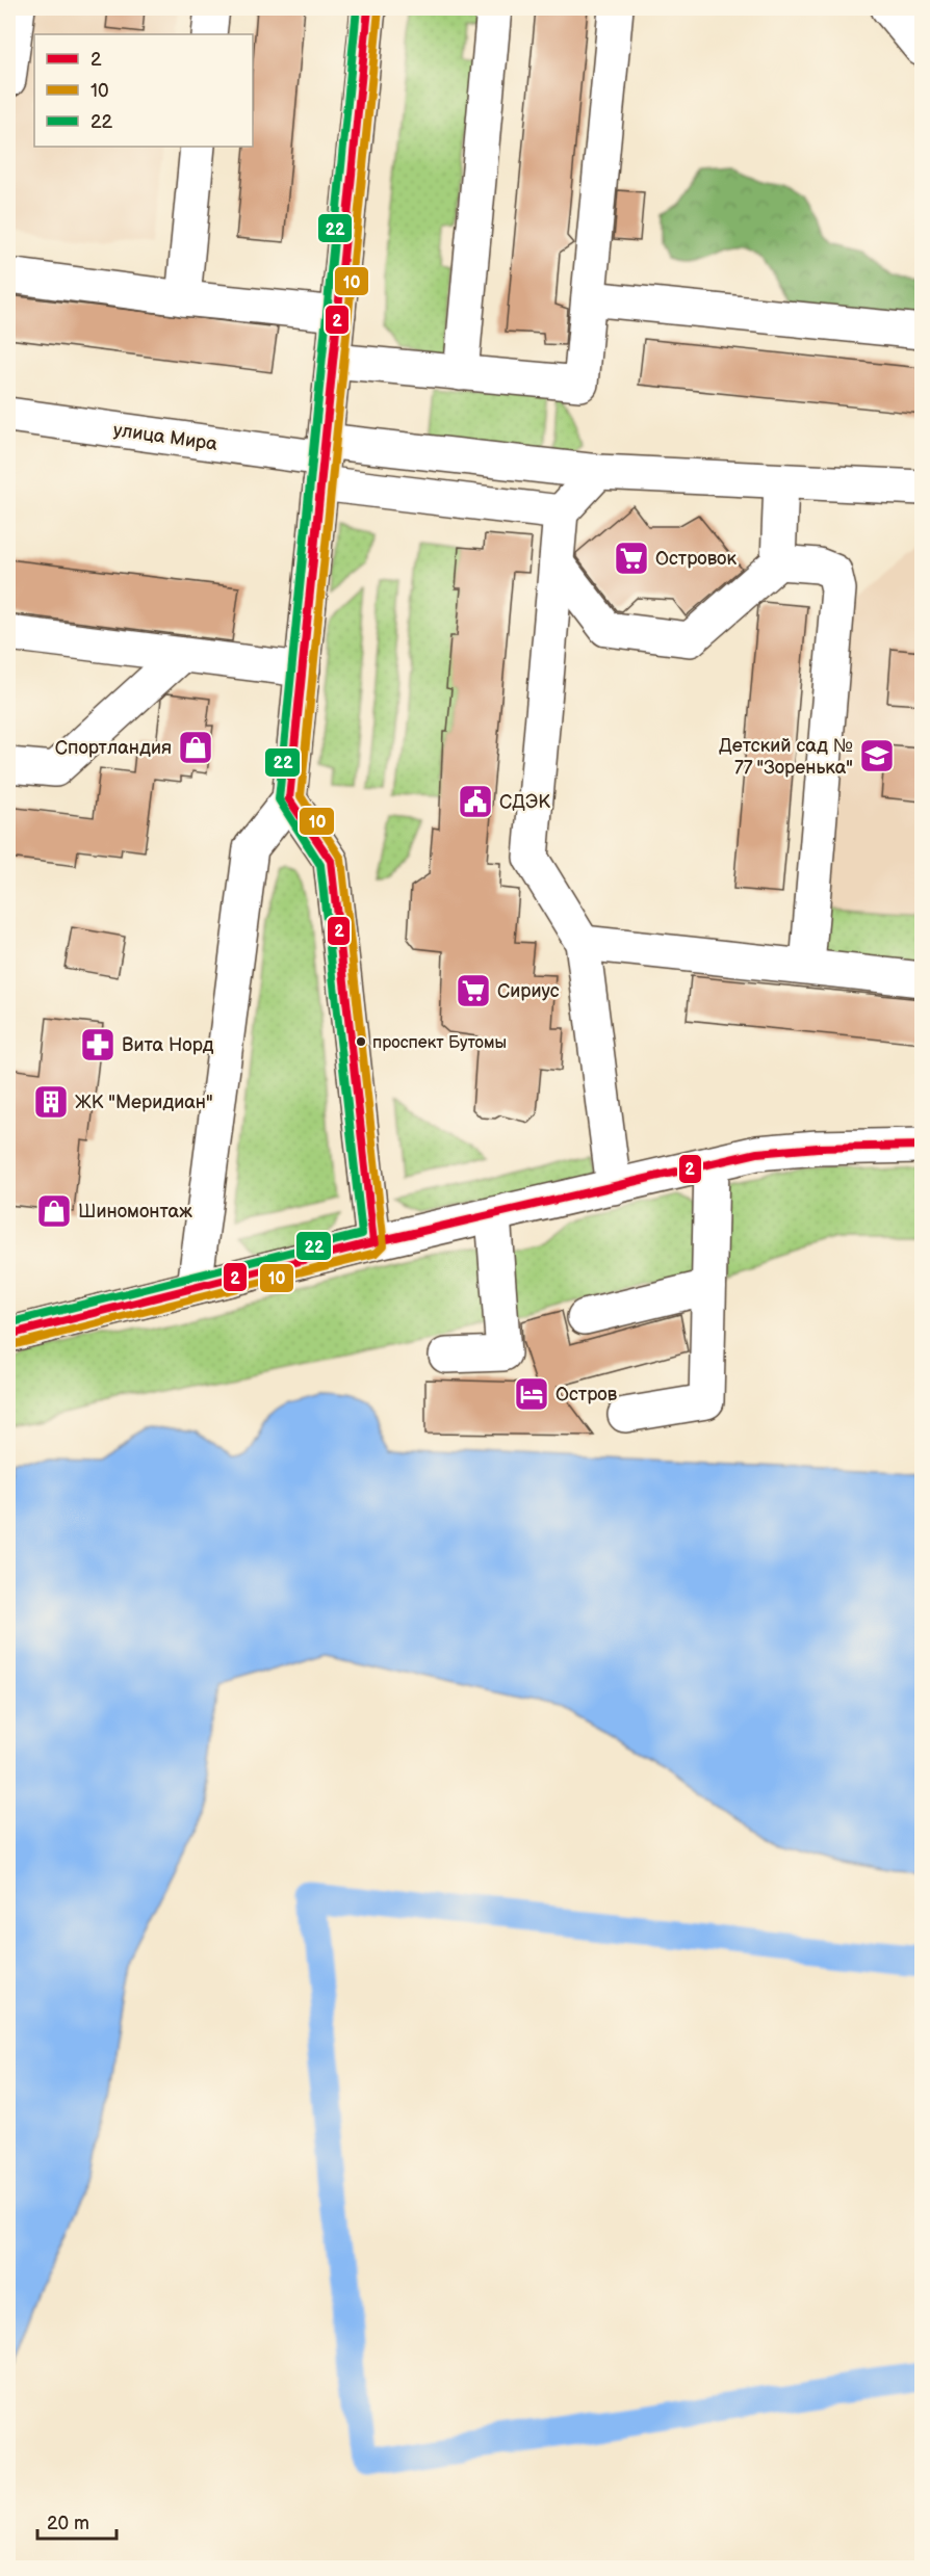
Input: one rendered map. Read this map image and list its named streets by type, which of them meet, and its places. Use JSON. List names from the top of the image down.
{
  "streets": {
    "street": ["улица Мира"]
  },
  "places": {
    "supermarket": ["Островок", "Сириус"],
    "shop": ["Спортландия", "Шиномонтаж"],
    "school or university": ["Детский сад № 77 \"Зоренька\""],
    "public building": ["СДЭК"],
    "other": ["проспект Бутомы"],
    "pharmacy": ["Вита Норд"],
    "building": ["ЖК \"Меридиан\""],
    "hotel": ["Остров"]
  },
  "lines": ["transit line 2", "transit line 22", "transit line 10"],
  "legend": ["2", "10", "22"],
  "scale_bar": "20 m"
}
